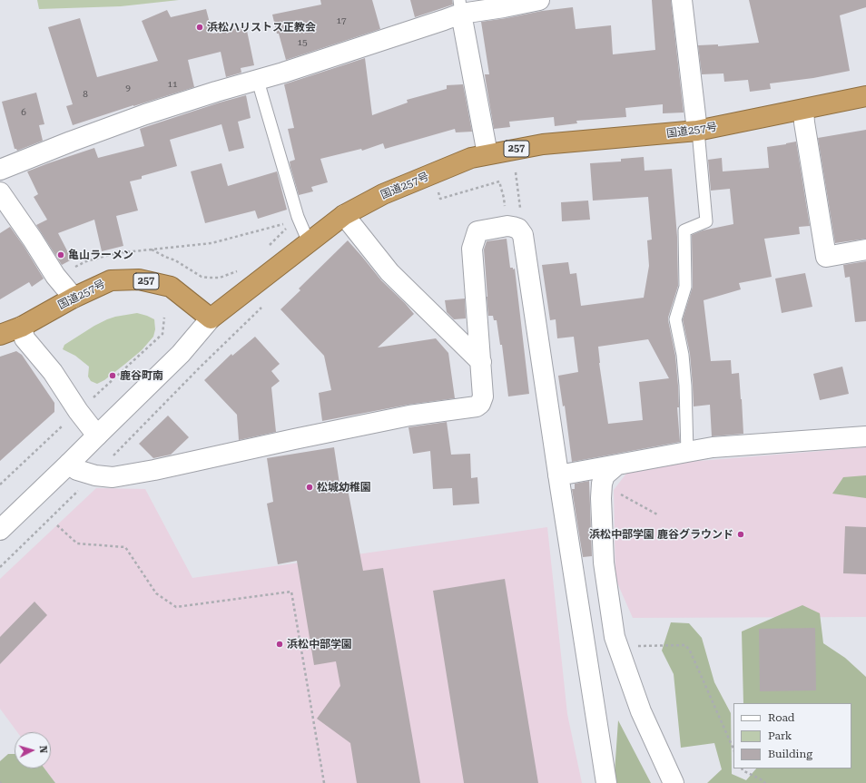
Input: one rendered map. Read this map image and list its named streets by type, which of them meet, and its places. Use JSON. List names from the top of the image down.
{
  "streets": {
    "highway": ["国道257号", "257"]
  },
  "places": [
    "浜松ハリストス正教会",
    "亀山ラーメン",
    "鹿谷町南",
    "松城幼稚園",
    "浜松中部学園 鹿谷グラウンド",
    "浜松中部学園"
  ],
  "house_numbers": [
    "17",
    "15",
    "11",
    "9",
    "8",
    "6"
  ],
  "legend": ["Road", "Park", "Building"],
  "north": "right"
}
